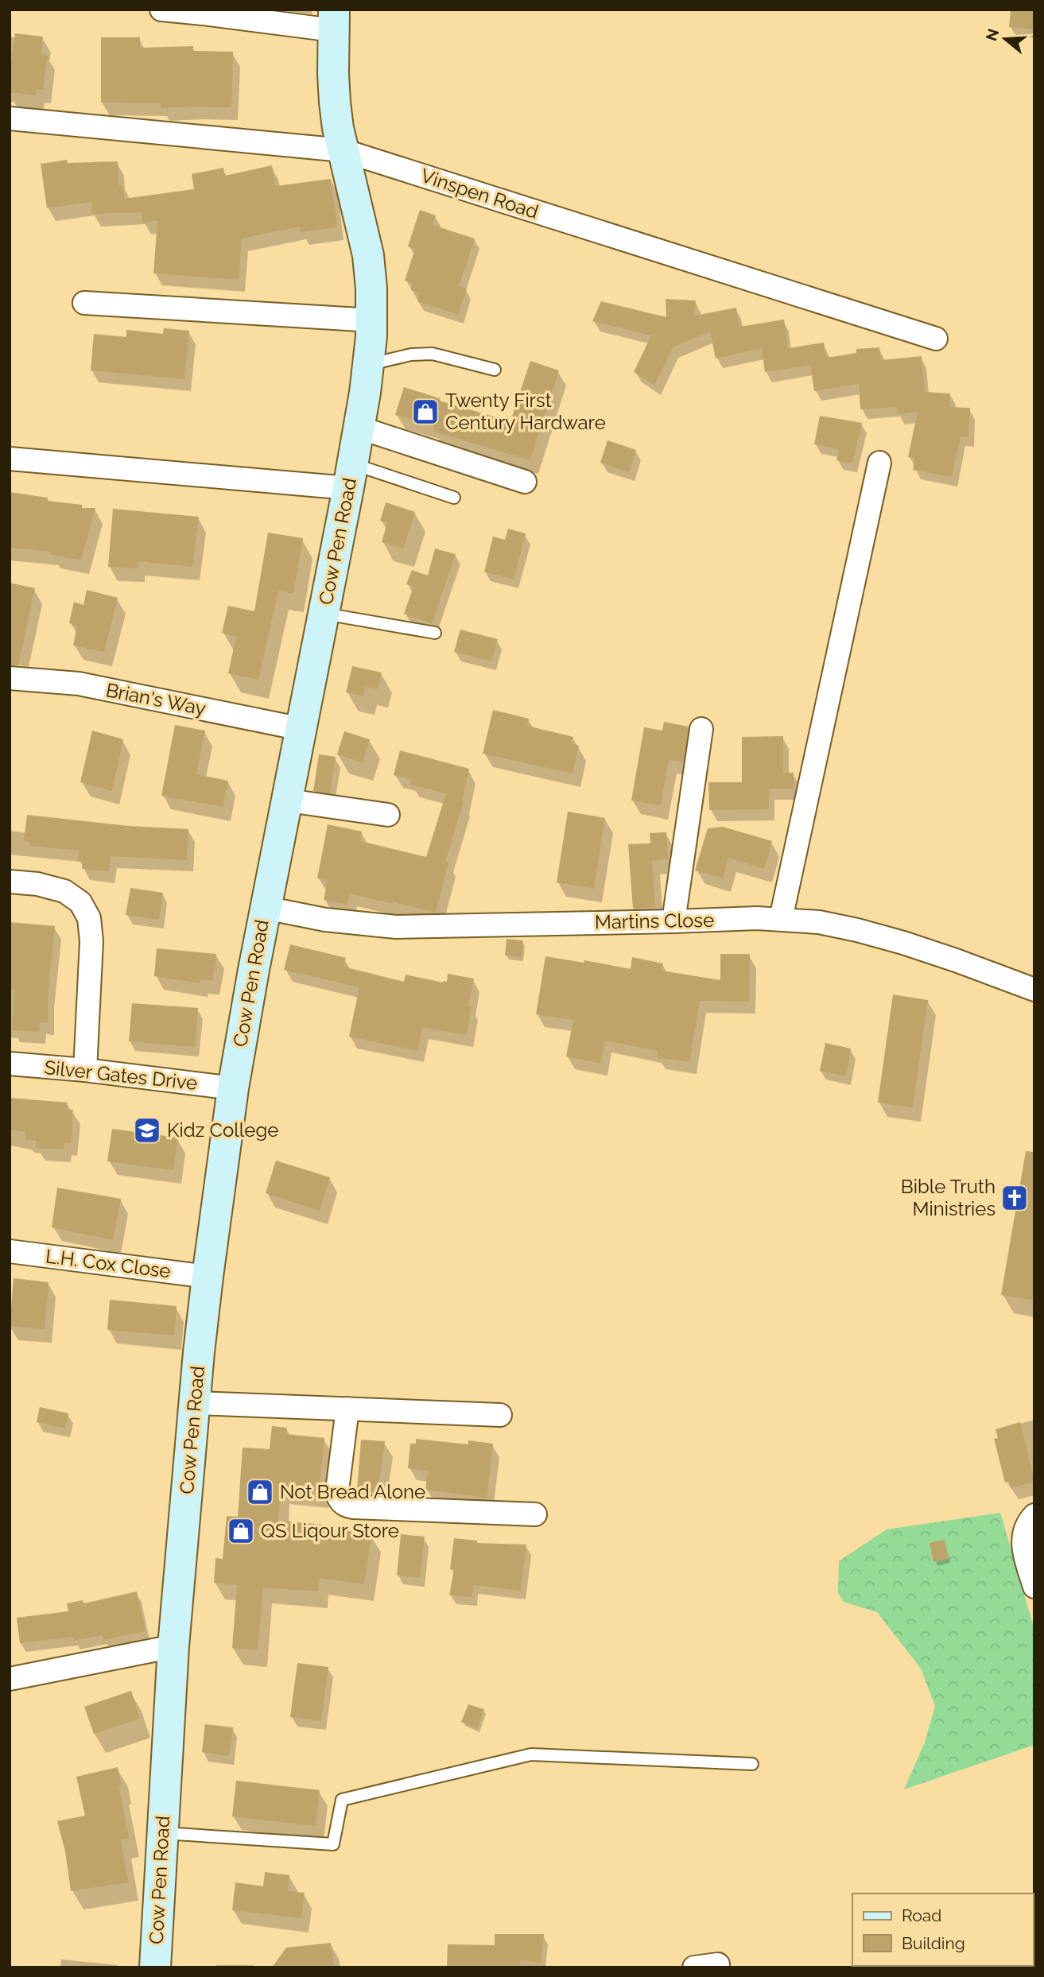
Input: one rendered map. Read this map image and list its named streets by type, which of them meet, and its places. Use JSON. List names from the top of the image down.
{
  "streets": {
    "main road": ["Cow Pen Road"],
    "street": [
      "Vinspen Road",
      "Brian's Way",
      "Martins Close",
      "Silver Gates Drive",
      "L.H. Cox Close"
    ]
  },
  "crossings": [
    ["Vinspen Road", "Cow Pen Road"],
    ["Cow Pen Road", "Brian's Way"],
    ["Cow Pen Road", "Martins Close"],
    ["Cow Pen Road", "Silver Gates Drive"],
    ["Cow Pen Road", "L.H. Cox Close"]
  ],
  "places": {
    "shop": ["Twenty First Century Hardware", "Not Bread Alone", "QS Liqour Store"],
    "school or university": ["Kidz College"],
    "church": ["Bible Truth Ministries"]
  },
  "legend": ["Road", "Building"],
  "north": "left"
}
